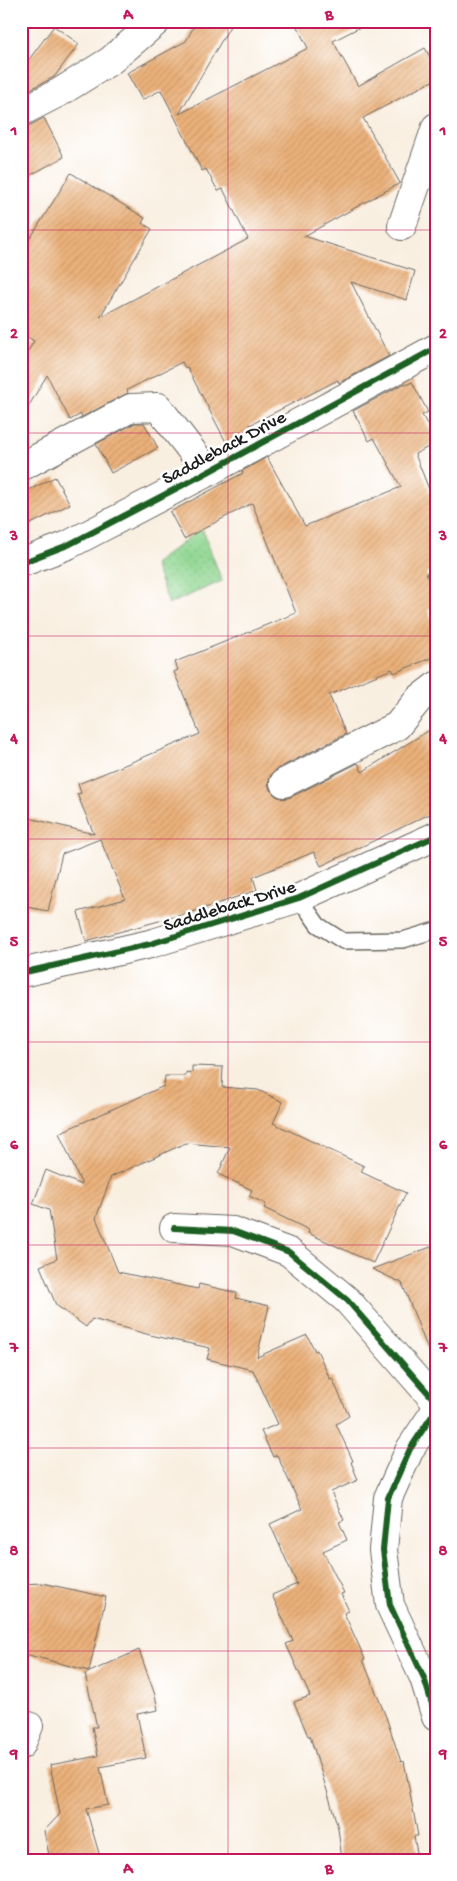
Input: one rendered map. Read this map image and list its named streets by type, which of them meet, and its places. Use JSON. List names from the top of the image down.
{
  "streets": {
    "street": ["Saddleback Drive"]
  },
  "grid": {
    "columns": ["A", "B"],
    "rows": [
      "1",
      "2",
      "3",
      "4",
      "5",
      "6",
      "7",
      "8",
      "9"
    ]
  }
}
